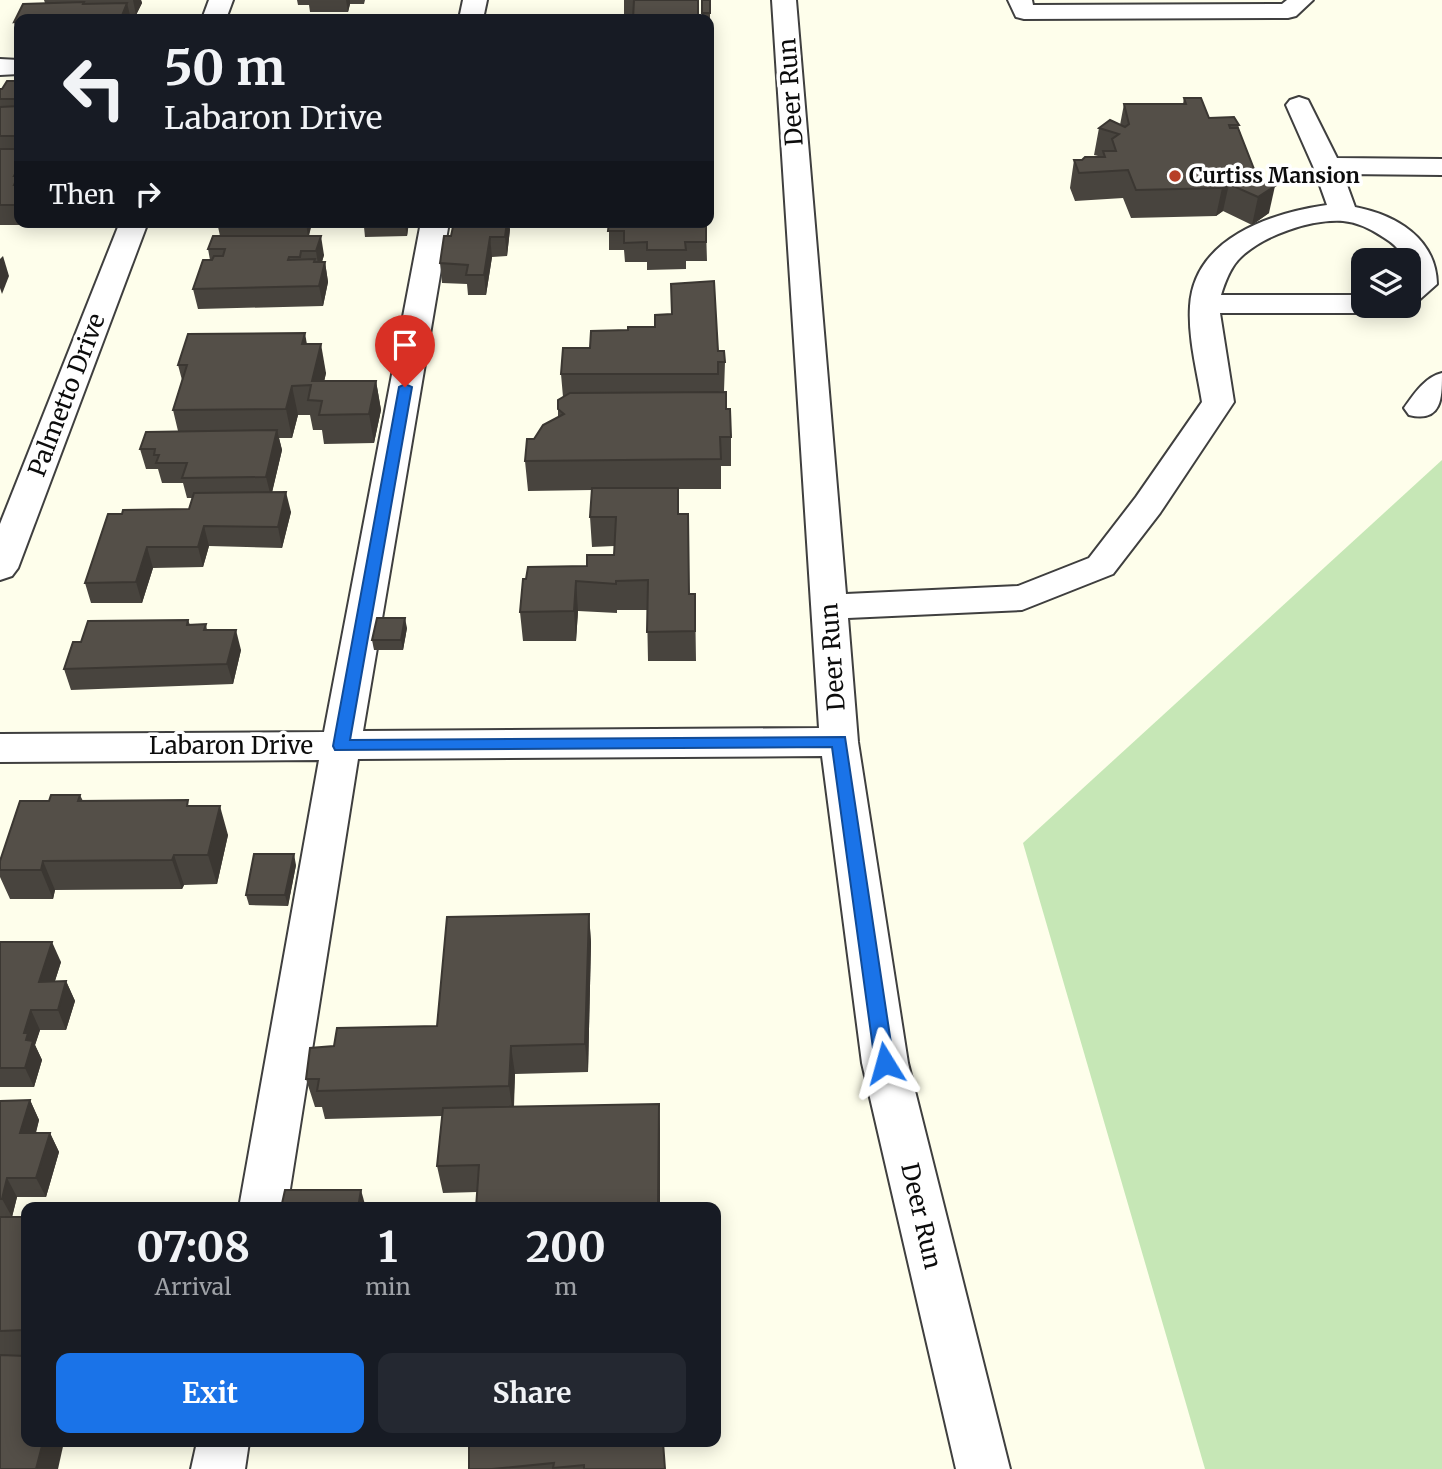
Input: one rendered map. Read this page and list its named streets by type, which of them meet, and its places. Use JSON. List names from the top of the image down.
{
  "streets": {
    "street": ["Deer Run", "Palmetto Drive", "Labaron Drive"]
  },
  "crossings": [
    ["Deer Run", "Labaron Drive"]
  ],
  "places": ["Curtiss Mansion"],
  "page": {
    "turn": ["50 m", "Labaron Drive"],
    "then": "Then",
    "eta": [
      "07:08",
      "Arrival",
      "1",
      "min",
      "200",
      "m"
    ],
    "buttons": ["Exit", "Share"]
  }
}
